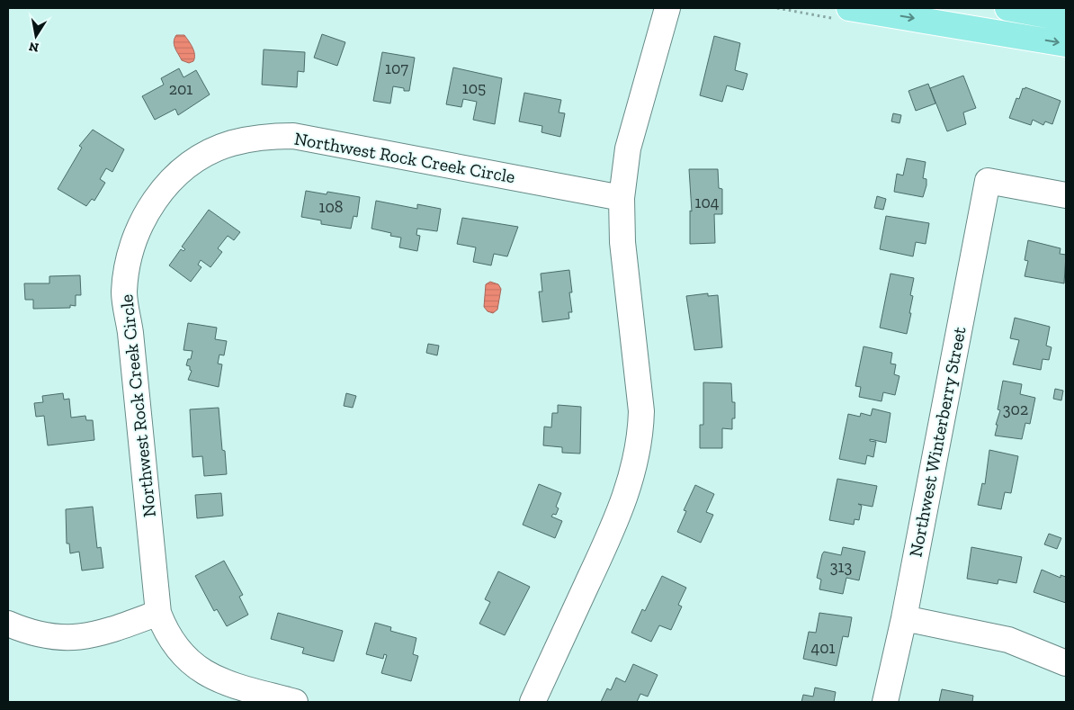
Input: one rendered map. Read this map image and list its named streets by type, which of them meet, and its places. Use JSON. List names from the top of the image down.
{
  "streets": {
    "street": ["Northwest Rock Creek Circle", "Northwest Winterberry Street"]
  },
  "house_numbers": [
    "107",
    "105",
    "201",
    "104",
    "108",
    "302",
    "313",
    "401"
  ],
  "north": "bottom"
}
